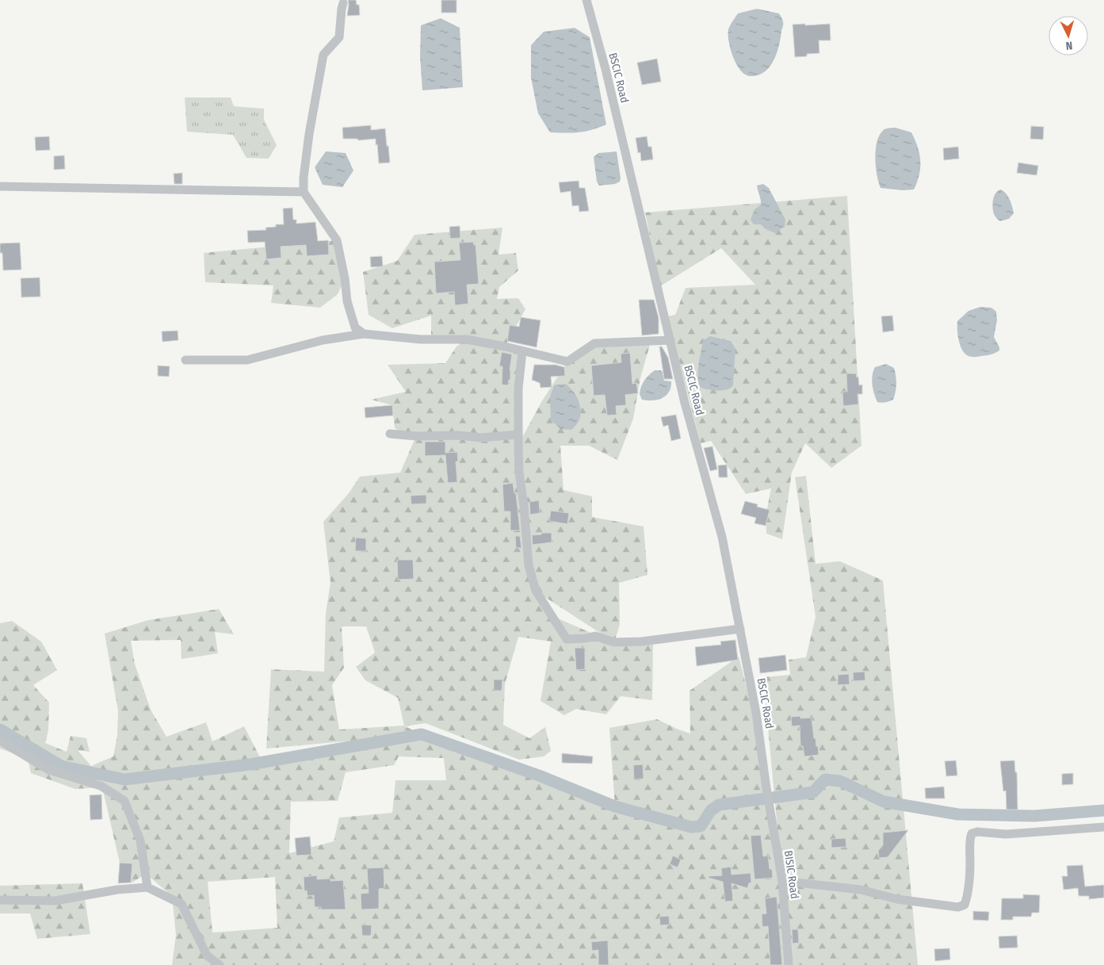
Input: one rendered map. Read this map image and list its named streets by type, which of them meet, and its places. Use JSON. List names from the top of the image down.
{
  "streets": {
    "street": ["BSCIC Road", "BISIC Road"]
  },
  "crossings": [
    ["BSCIC Road", "BISIC Road"]
  ],
  "north": "bottom"
}
